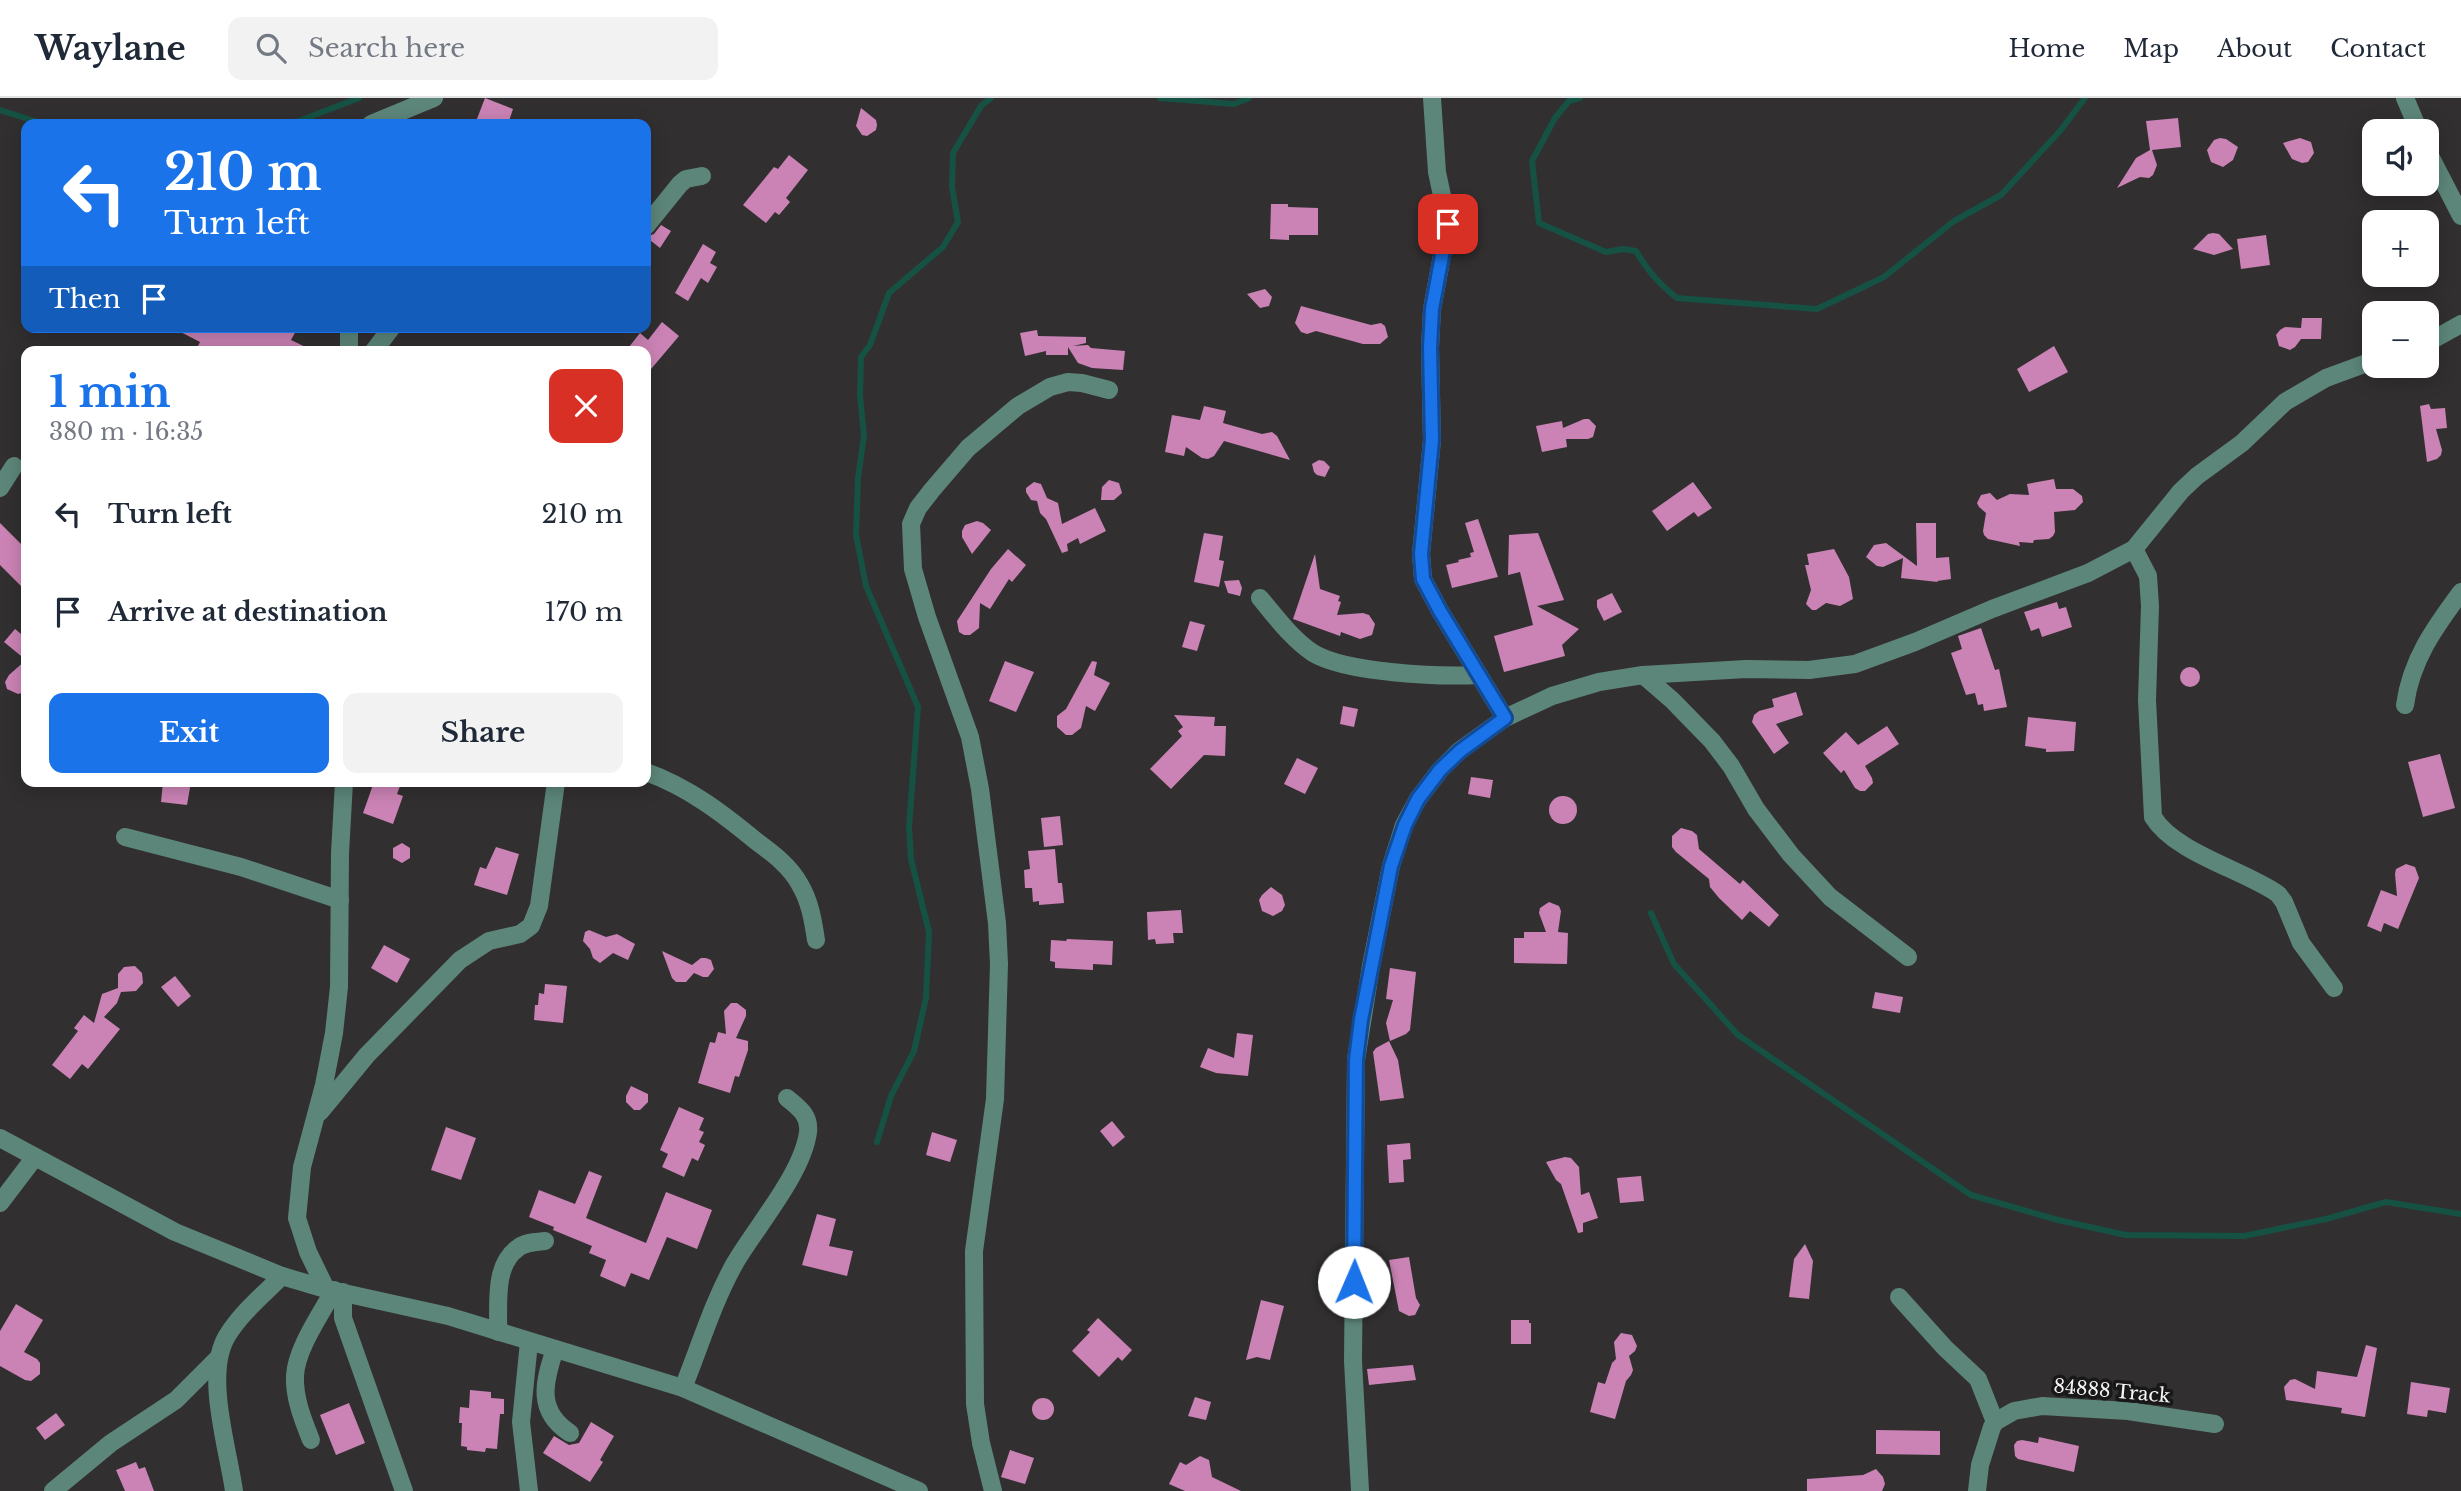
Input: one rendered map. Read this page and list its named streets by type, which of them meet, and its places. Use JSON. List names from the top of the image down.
{
  "streets": {
    "street": ["84888 Track"]
  },
  "page": {
    "header": "Waylane",
    "search": "Search here",
    "nav": [
      "Home",
      "Map",
      "About",
      "Contact"
    ],
    "map_buttons": ["+", "−"],
    "turn": ["210 m", "Turn left"],
    "then": "Then",
    "heading": ["1 min", "380 m · 16:35"],
    "list": [
      {
        "name": "Turn left",
        "value": "210 m"
      },
      {
        "name": "Arrive at destination",
        "value": "170 m"
      }
    ],
    "buttons": ["Exit", "Share"]
  }
}
